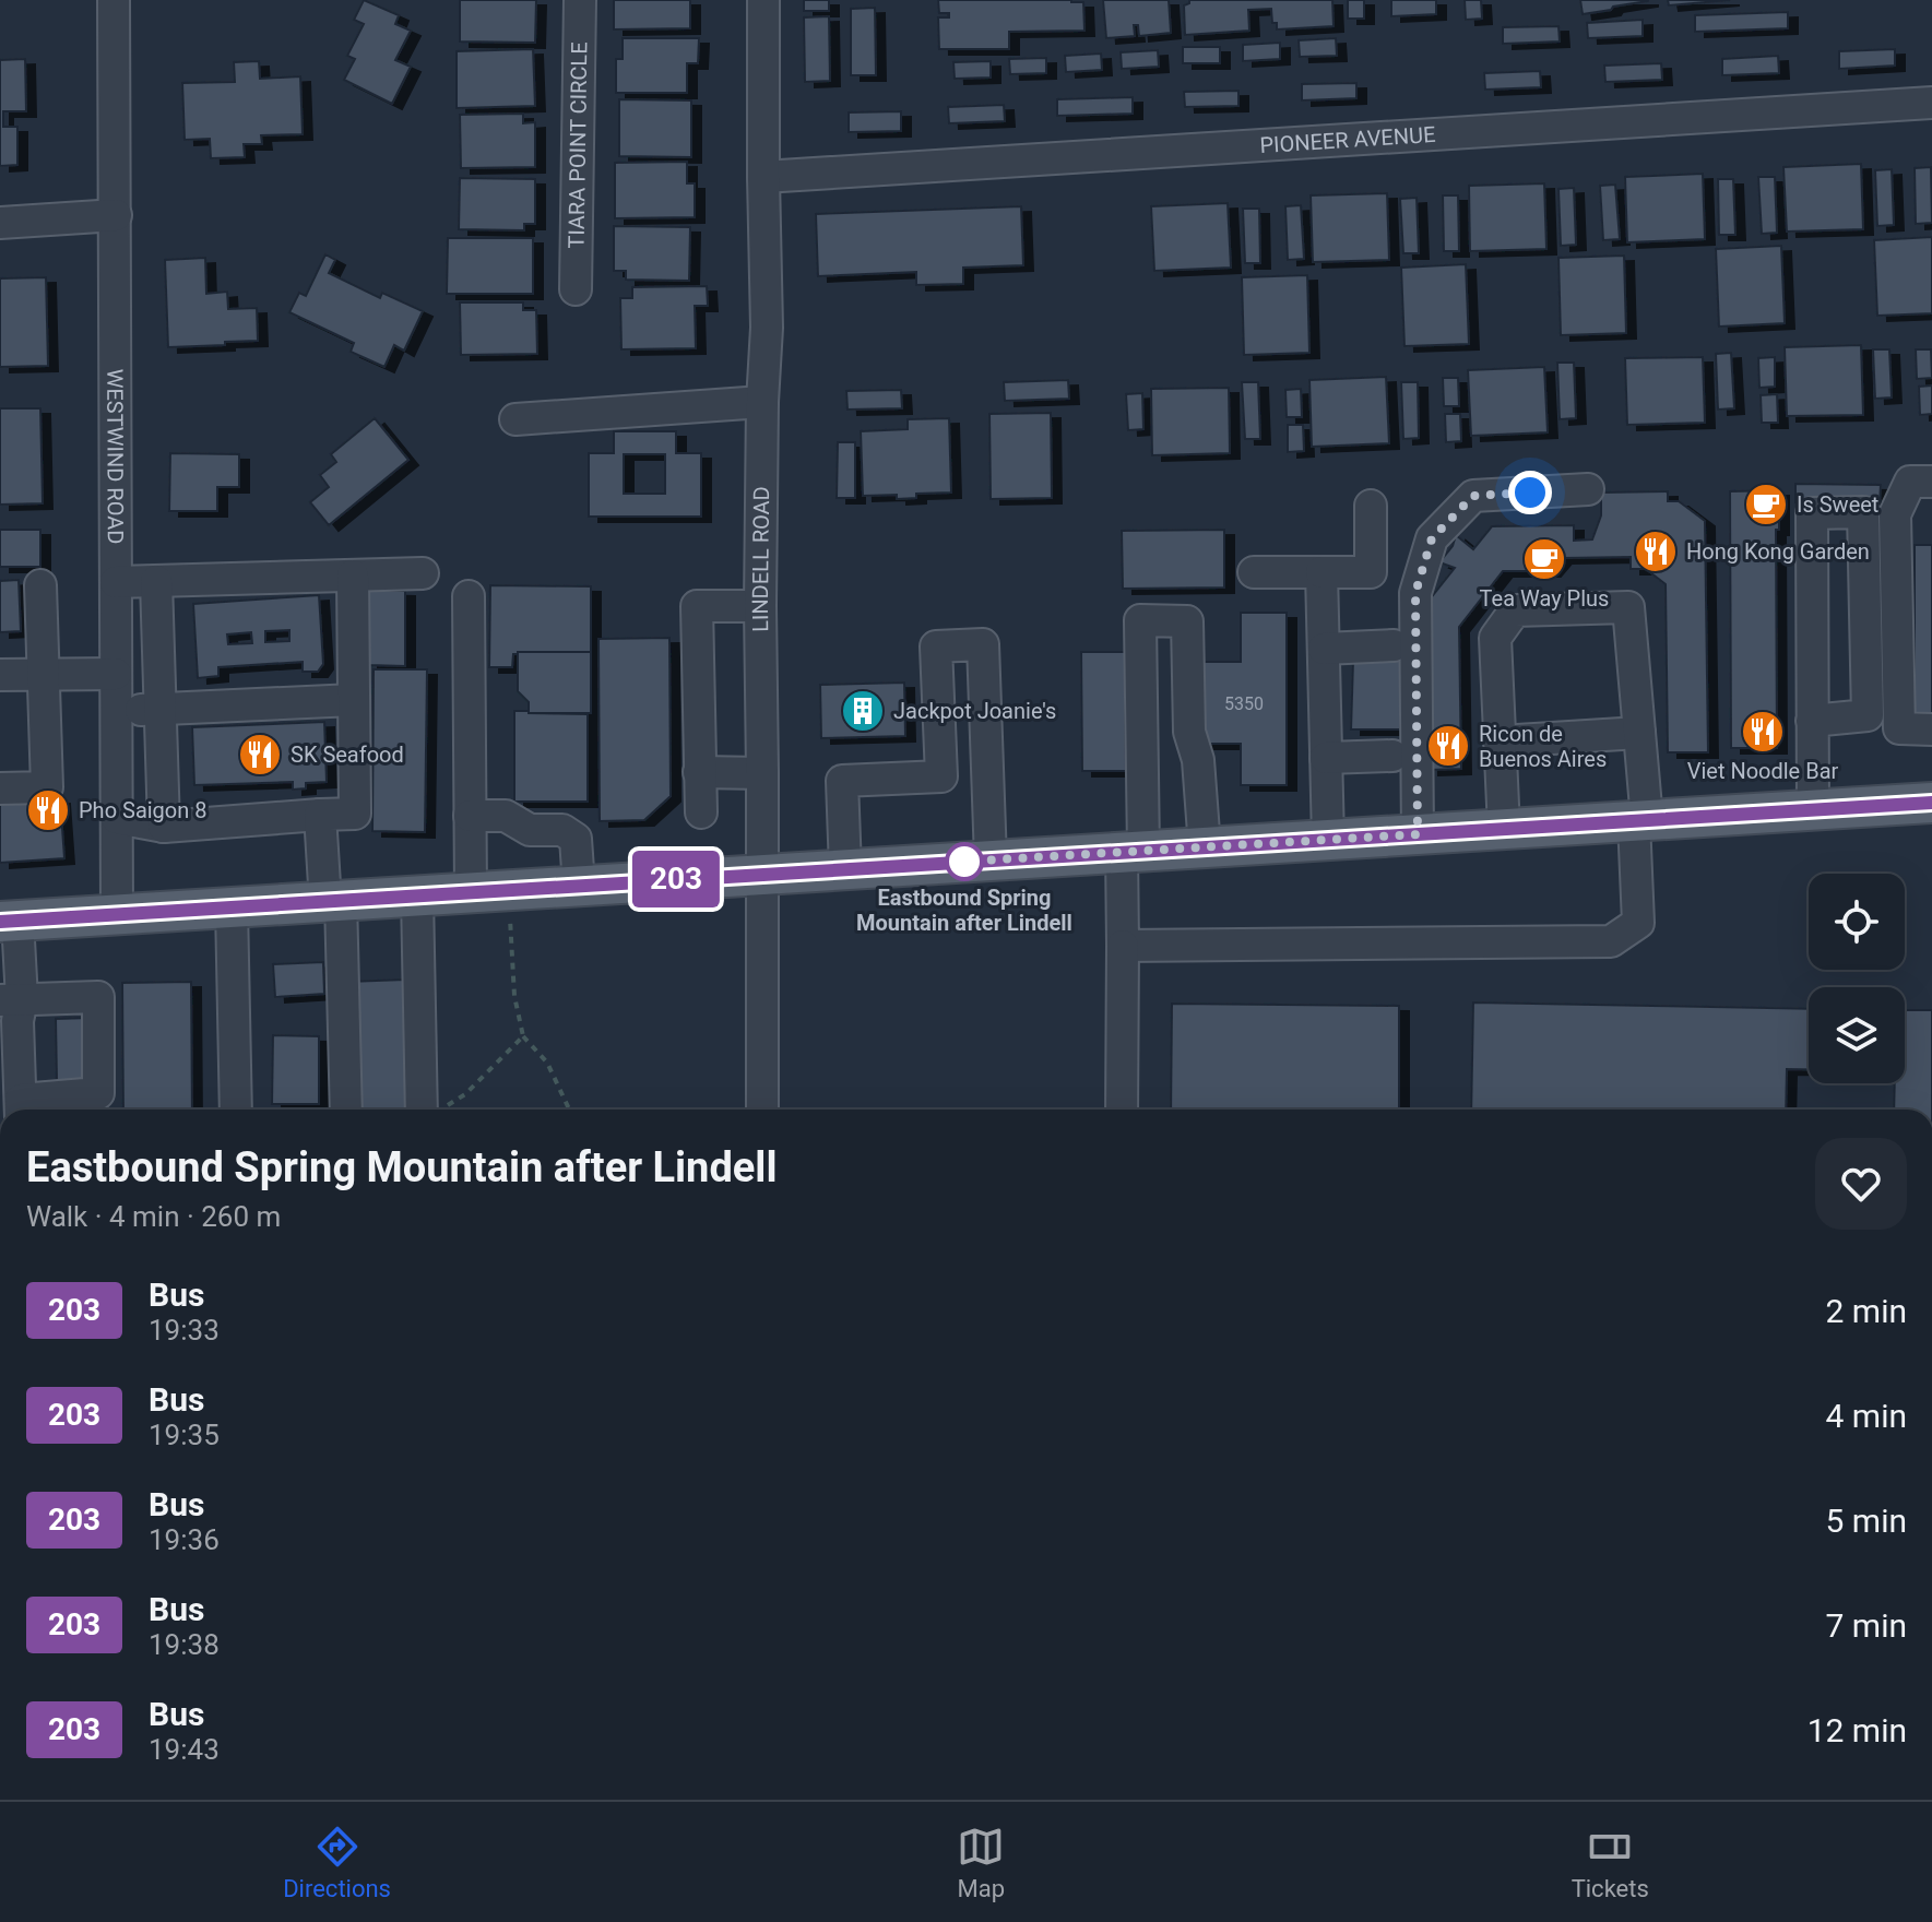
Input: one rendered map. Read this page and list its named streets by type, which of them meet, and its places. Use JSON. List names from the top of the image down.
{
  "streets": {
    "street": [
      "PIONEER AVENUE",
      "TIARA POINT CIRCLE",
      "WESTWIND ROAD",
      "LINDELL ROAD"
    ]
  },
  "crossings": [
    ["PIONEER AVENUE", "LINDELL ROAD"]
  ],
  "places": {
    "cafe": ["Is Sweet", "Tea Way Plus"],
    "restaurant": [
      "Hong Kong Garden",
      "Viet Noodle Bar",
      "Ricon de Buenos Aires",
      "SK Seafood",
      "Pho Saigon 8"
    ],
    "building": ["Jackpot Joanie's"],
    "other": ["Eastbound Spring Mountain after Lindell"]
  },
  "lines": ["bus line 203"],
  "house_numbers": ["5350"],
  "page": {
    "on_map": "203",
    "heading": ["Eastbound Spring Mountain after Lindell", "Walk · 4 min · 260 m"],
    "list": [
      {
        "mark": "203",
        "name": "Bus",
        "note": "19:33",
        "value": "2 min"
      },
      {
        "mark": "203",
        "name": "Bus",
        "note": "19:35",
        "value": "4 min"
      },
      {
        "mark": "203",
        "name": "Bus",
        "note": "19:36",
        "value": "5 min"
      },
      {
        "mark": "203",
        "name": "Bus",
        "note": "19:38",
        "value": "7 min"
      },
      {
        "mark": "203",
        "name": "Bus",
        "note": "19:43",
        "value": "12 min"
      }
    ],
    "tabs": ["Directions", "Map", "Tickets"]
  }
}
